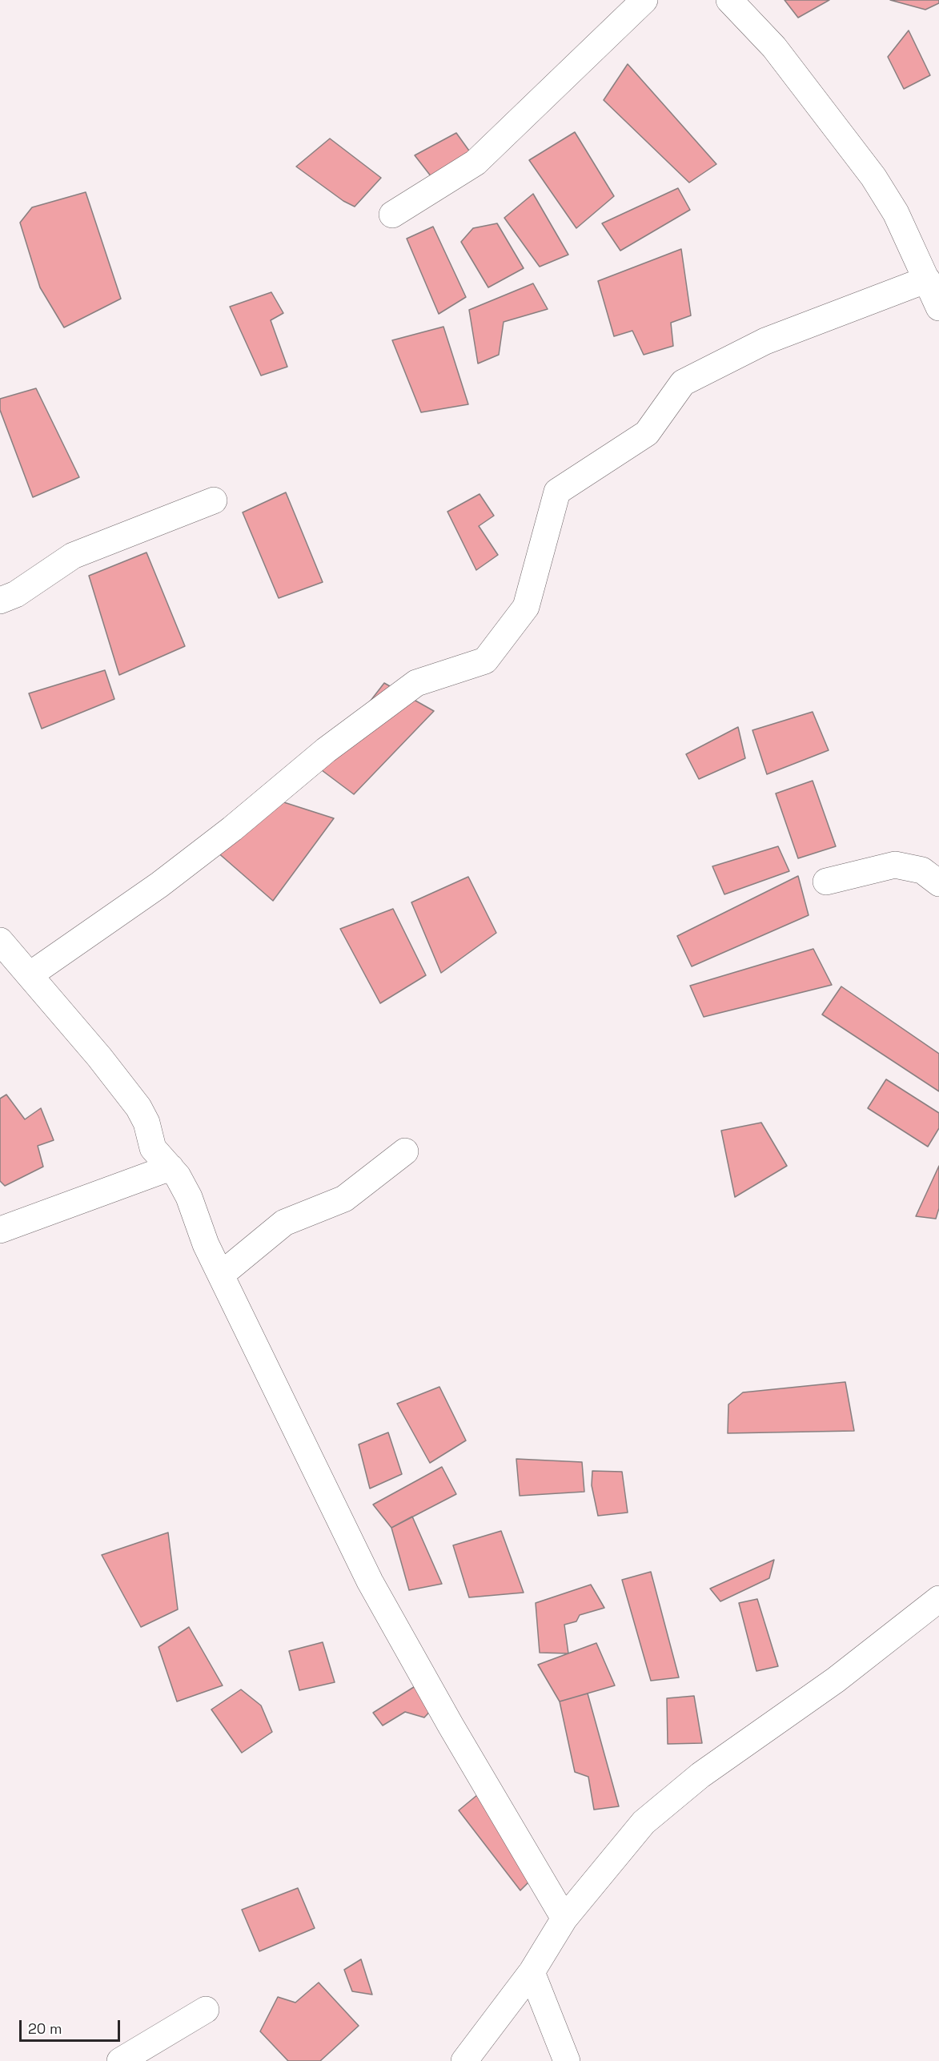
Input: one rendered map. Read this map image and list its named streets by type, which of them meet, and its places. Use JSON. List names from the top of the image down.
{
  "scale_bar": "20 m"
}
